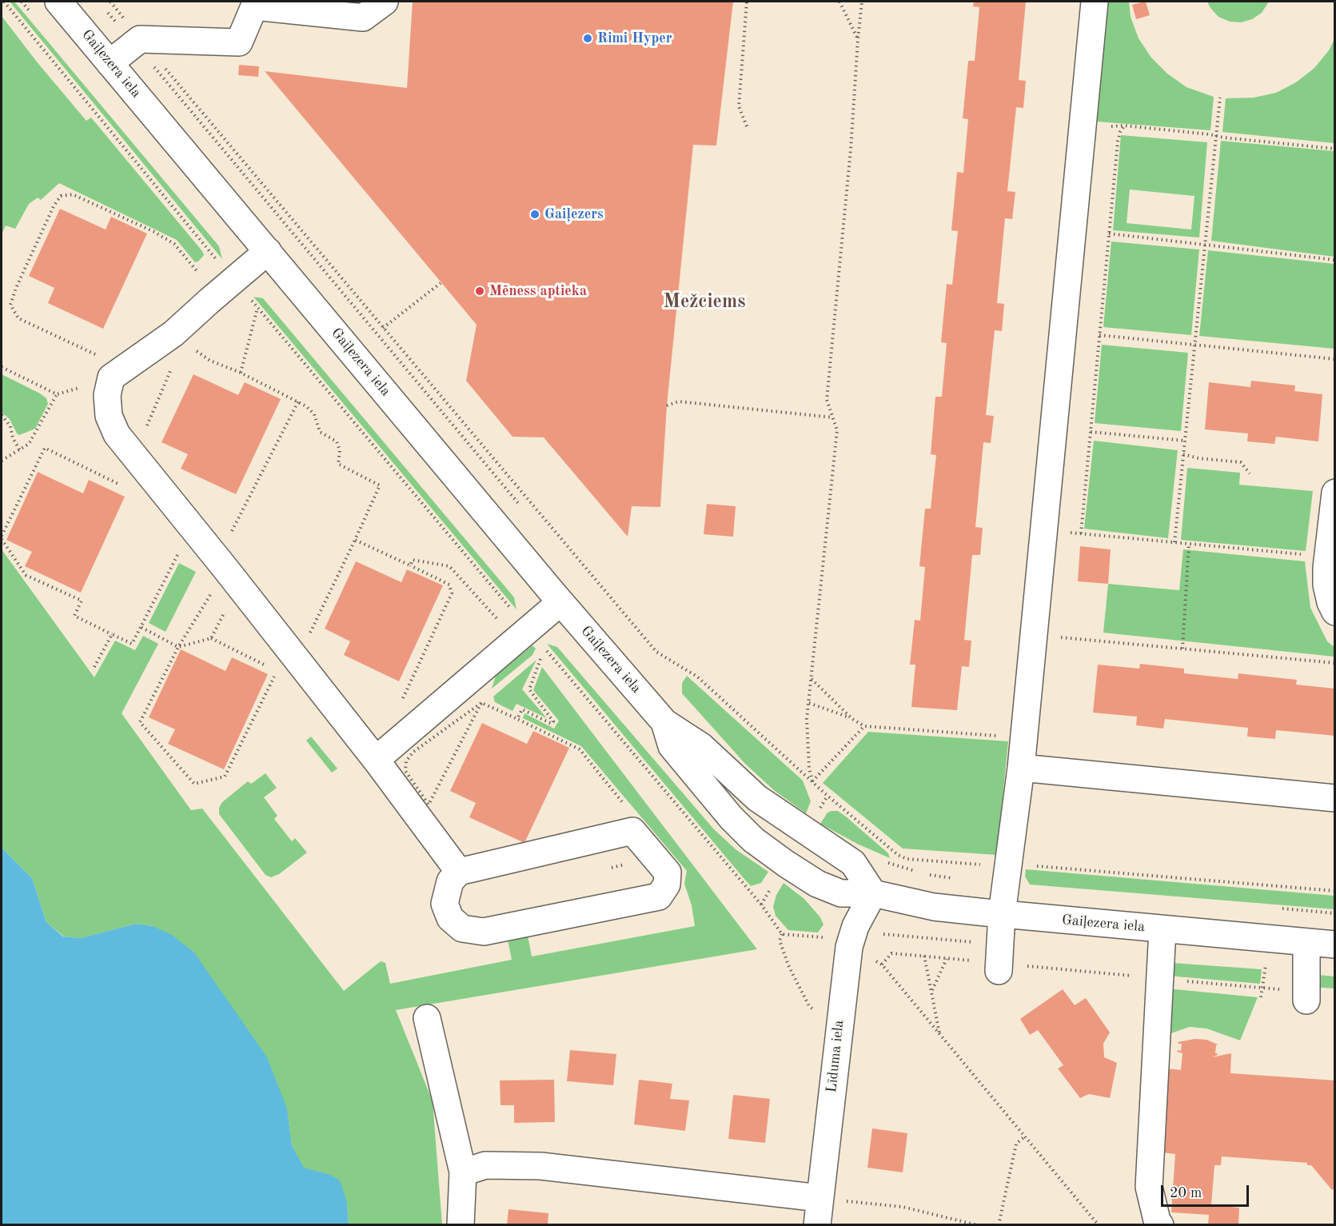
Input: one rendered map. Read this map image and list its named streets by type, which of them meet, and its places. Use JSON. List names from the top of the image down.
{
  "streets": {
    "street": ["Gaiļezera iela", "Līduma iela"]
  },
  "crossings": [
    ["Gaiļezera iela", "Līduma iela"]
  ],
  "districts": ["Mežciems"],
  "places": ["Rimi Hyper", "Gaiļezers", "Mēness aptieka"],
  "scale_bar": "20 m"
}
